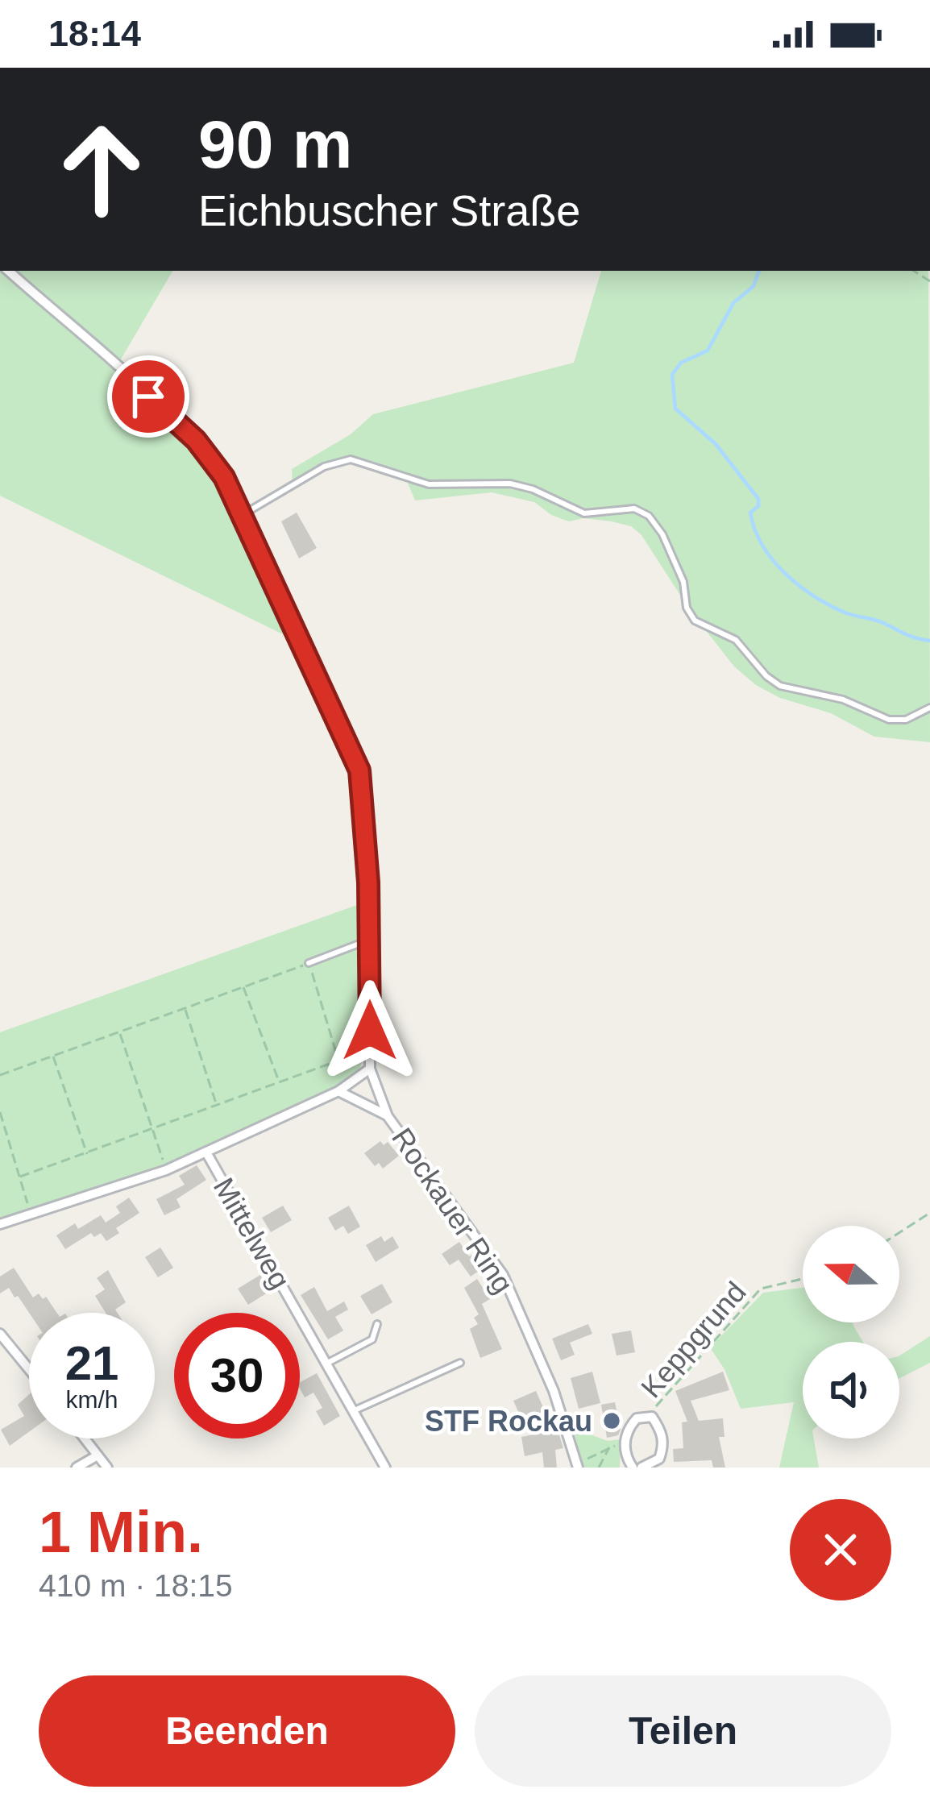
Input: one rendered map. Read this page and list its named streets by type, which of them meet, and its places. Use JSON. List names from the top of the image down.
{
  "streets": {
    "street": ["Rockauer Ring", "Mittelweg"],
    "path": ["Keppgrund"]
  },
  "places": ["STF Rockau"],
  "north": "left",
  "page": {
    "status": "18:14",
    "turn": ["90 m", "Eichbuscher Straße"],
    "speed": "21 km/h",
    "limit": "30",
    "heading": ["1 Min.", "410 m · 18:15"],
    "buttons": ["Beenden", "Teilen"]
  }
}
